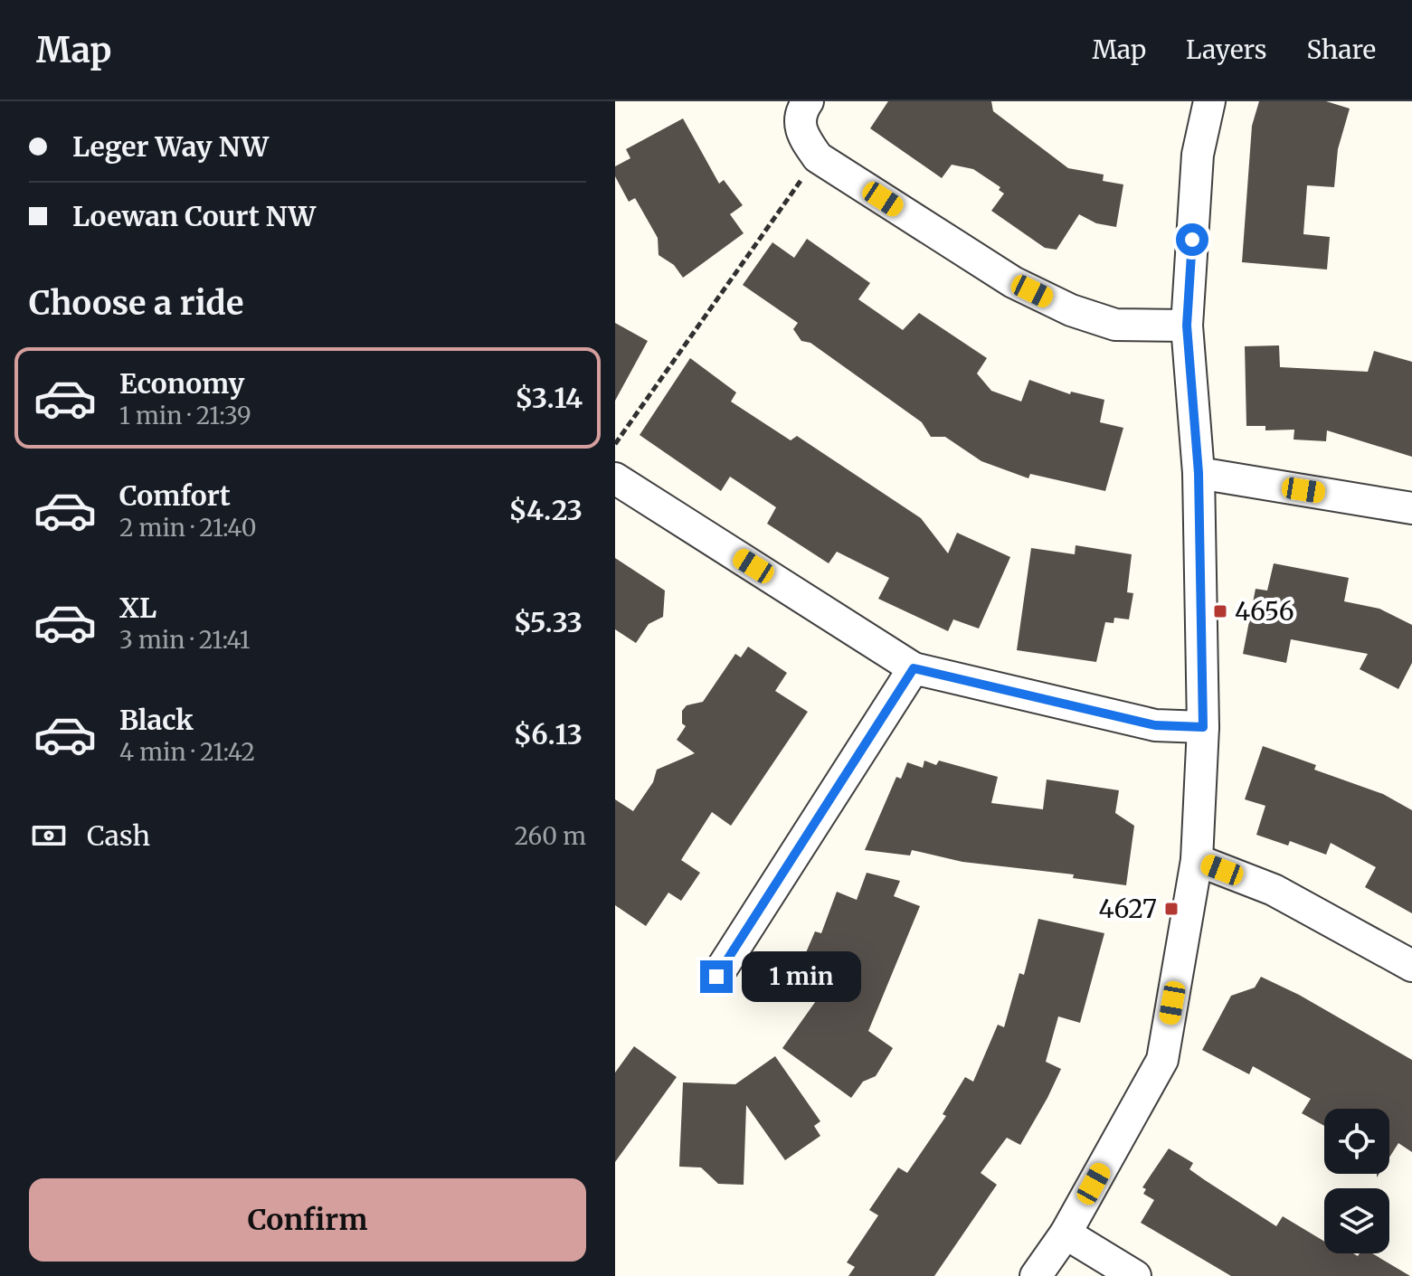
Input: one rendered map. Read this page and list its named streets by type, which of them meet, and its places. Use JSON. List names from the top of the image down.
{
  "places": {
    "transit": ["4656", "4627"]
  },
  "page": {
    "header": "Map",
    "nav": ["Map", "Layers", "Share"],
    "banner": ["Leger Way NW", "Loewan Court NW"],
    "heading": "Choose a ride",
    "list": [
      {
        "name": "Economy",
        "note": "1 min · 21:39",
        "value": "$3.14"
      },
      {
        "name": "Comfort",
        "note": "2 min · 21:40",
        "value": "$4.23"
      },
      {
        "name": "XL",
        "note": "3 min · 21:41",
        "value": "$5.33"
      },
      {
        "name": "Black",
        "note": "4 min · 21:42",
        "value": "$6.13"
      }
    ],
    "pay": ["Cash", "260 m"],
    "bubble": "1 min",
    "buttons": "Confirm"
  }
}
